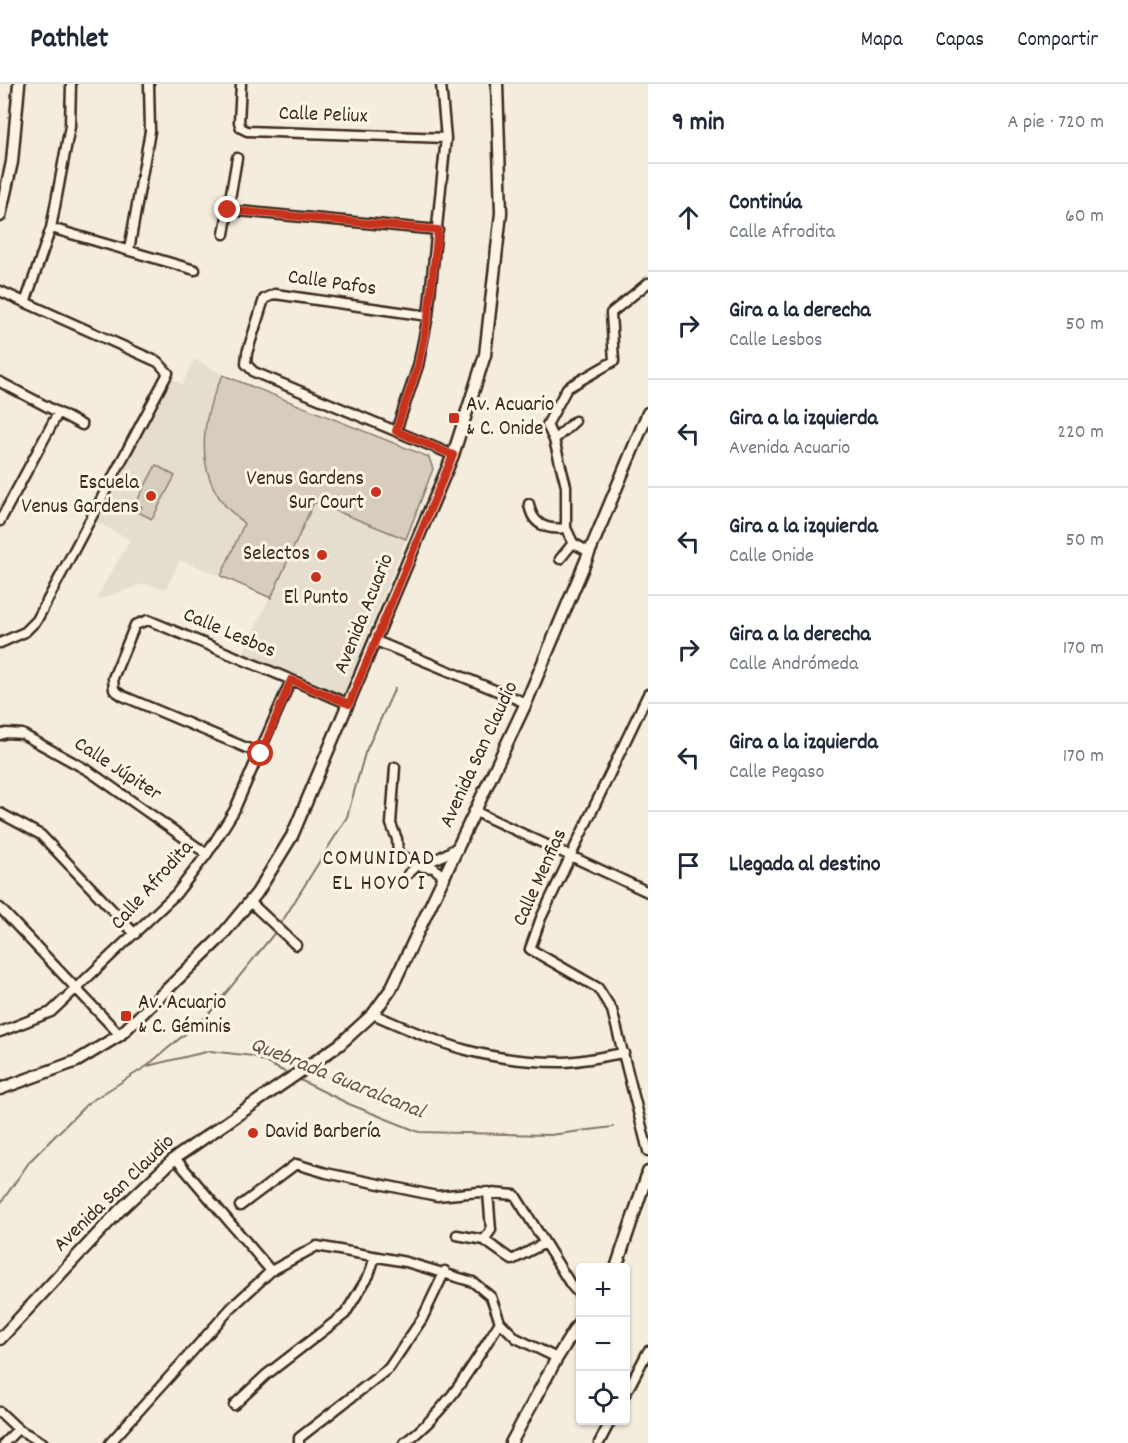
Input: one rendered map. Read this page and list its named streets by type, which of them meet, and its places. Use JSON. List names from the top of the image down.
{
  "streets": {
    "street": [
      "Calle Peliux",
      "Calle Pafos",
      "Avenida Acuario",
      "Calle Lesbos",
      "Avenida San Claudio",
      "Calle Júpiter",
      "Calle Menfias",
      "Calle Afrodita"
    ]
  },
  "crossings": [
    ["Avenida Acuario", "Calle Lesbos"],
    ["Calle Lesbos", "Calle Afrodita"],
    ["Calle Júpiter", "Calle Afrodita"]
  ],
  "districts": ["COMUNIDAD EL HOYO I"],
  "water": ["Quebrada Guaralcanal"],
  "places": {
    "transit": ["Av. Acuario & C. Onide", "Av. Acuario & C. Géminis"],
    "other": [
      "Venus Gardens Sur Court",
      "Escuela Venus Gardens",
      "Selectos",
      "El Punto",
      "David Barbería"
    ]
  },
  "page": {
    "header": "Pathlet",
    "nav": ["Mapa", "Capas", "Compartir"],
    "heading": ["9 min", "A pie · 720 m"],
    "list": [
      ["Continúa", "Calle Afrodita", "60 m"],
      ["Gira a la derecha", "Calle Lesbos", "50 m"],
      ["Gira a la izquierda", "Avenida Acuario", "220 m"],
      ["Gira a la izquierda", "Calle Onide", "50 m"],
      ["Gira a la derecha", "Calle Andrómeda", "170 m"],
      ["Gira a la izquierda", "Calle Pegaso", "170 m"],
      "Llegada al destino"
    ],
    "map_buttons": ["+", "−"]
  }
}
